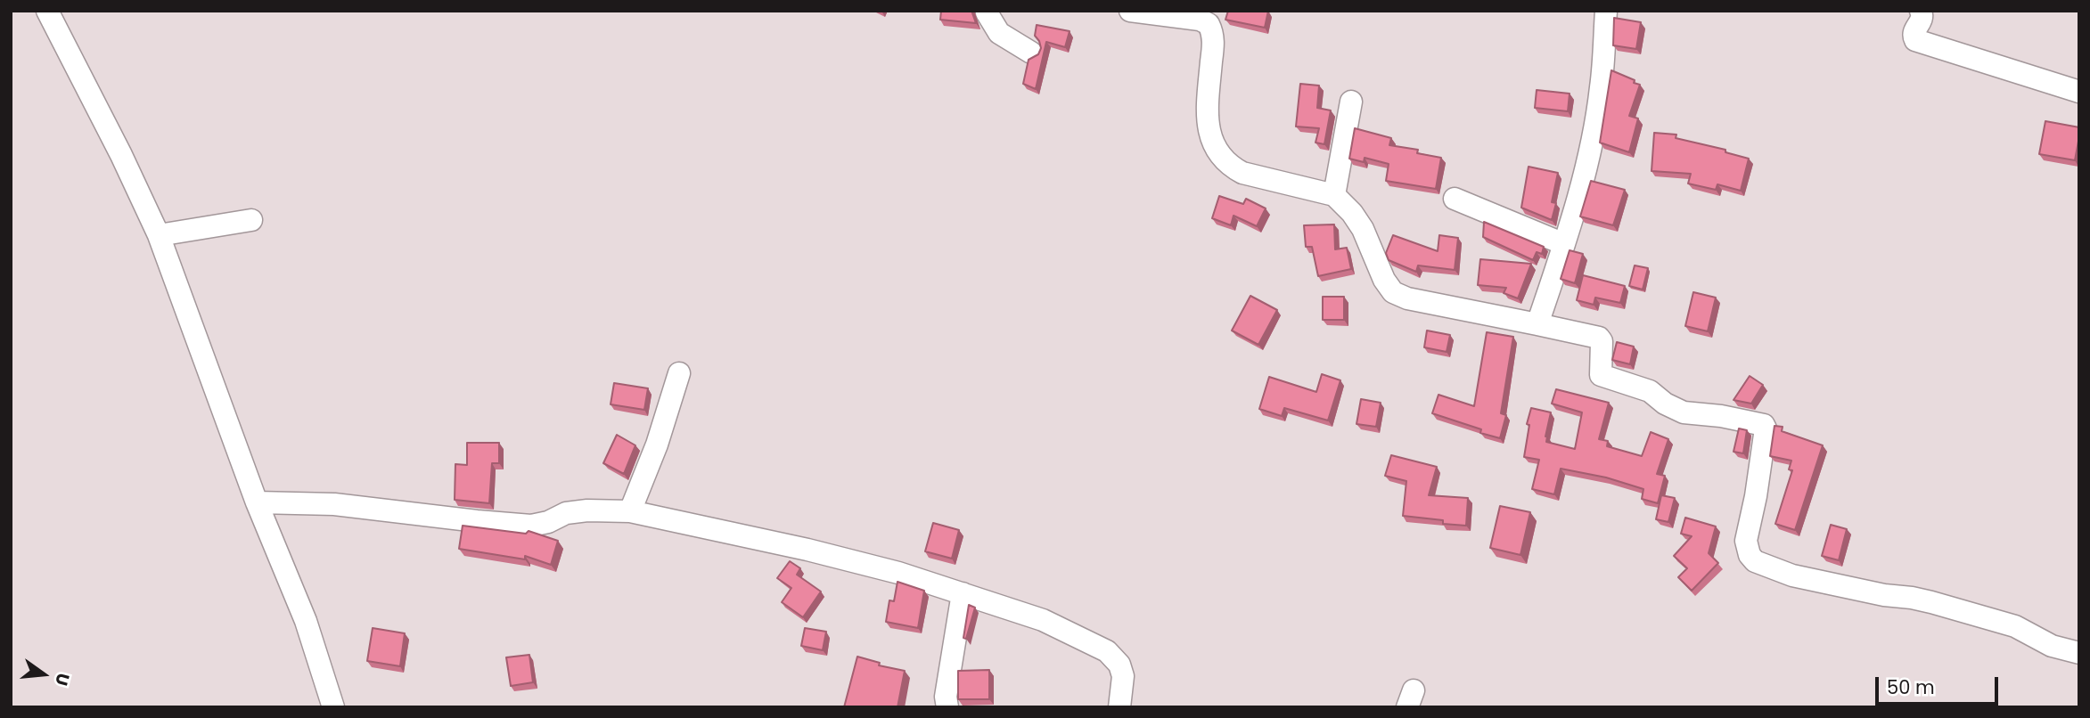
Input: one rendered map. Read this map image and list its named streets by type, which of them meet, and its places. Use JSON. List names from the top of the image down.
{
  "scale_bar": "50 m",
  "north": "right"
}
